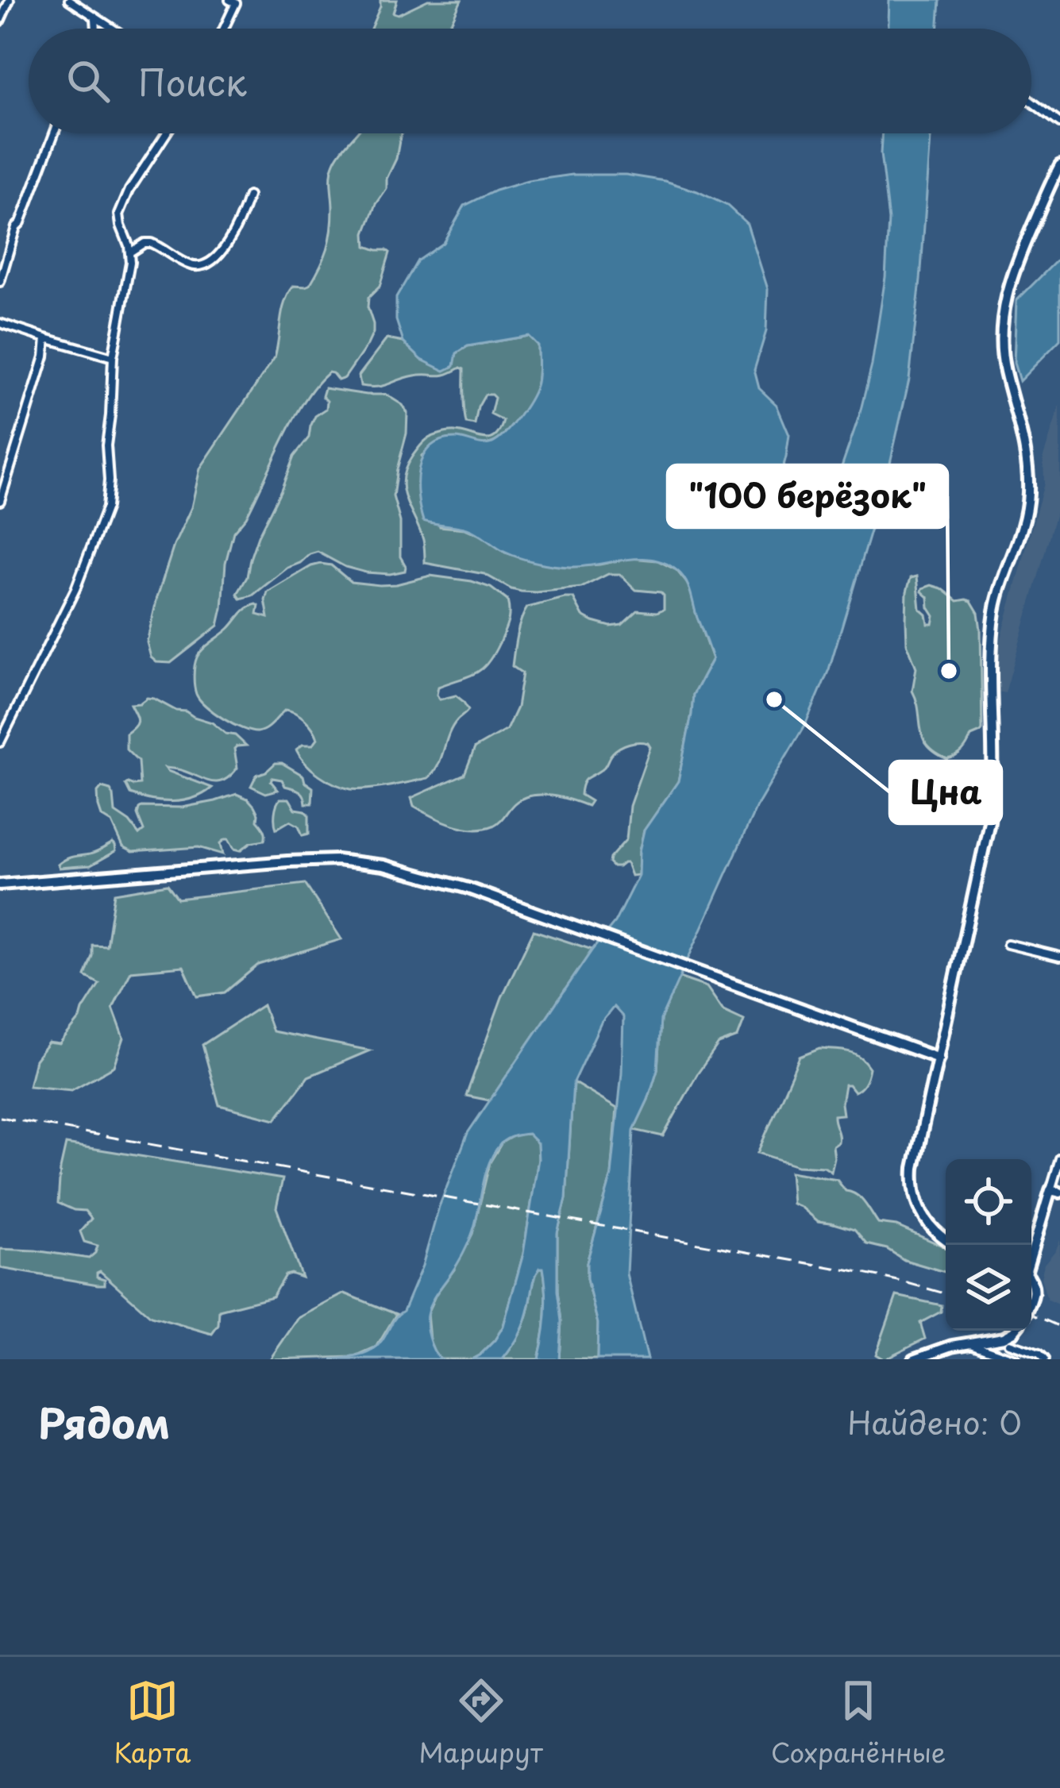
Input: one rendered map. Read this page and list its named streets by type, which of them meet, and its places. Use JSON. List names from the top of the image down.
{
  "places": ["\"100 берёзок\"", "Цна"],
  "page": {
    "search": "Поиск",
    "heading": ["Рядом", "Найдено: 0"],
    "nav": ["Карта", "Маршрут", "Сохранённые"]
  }
}
